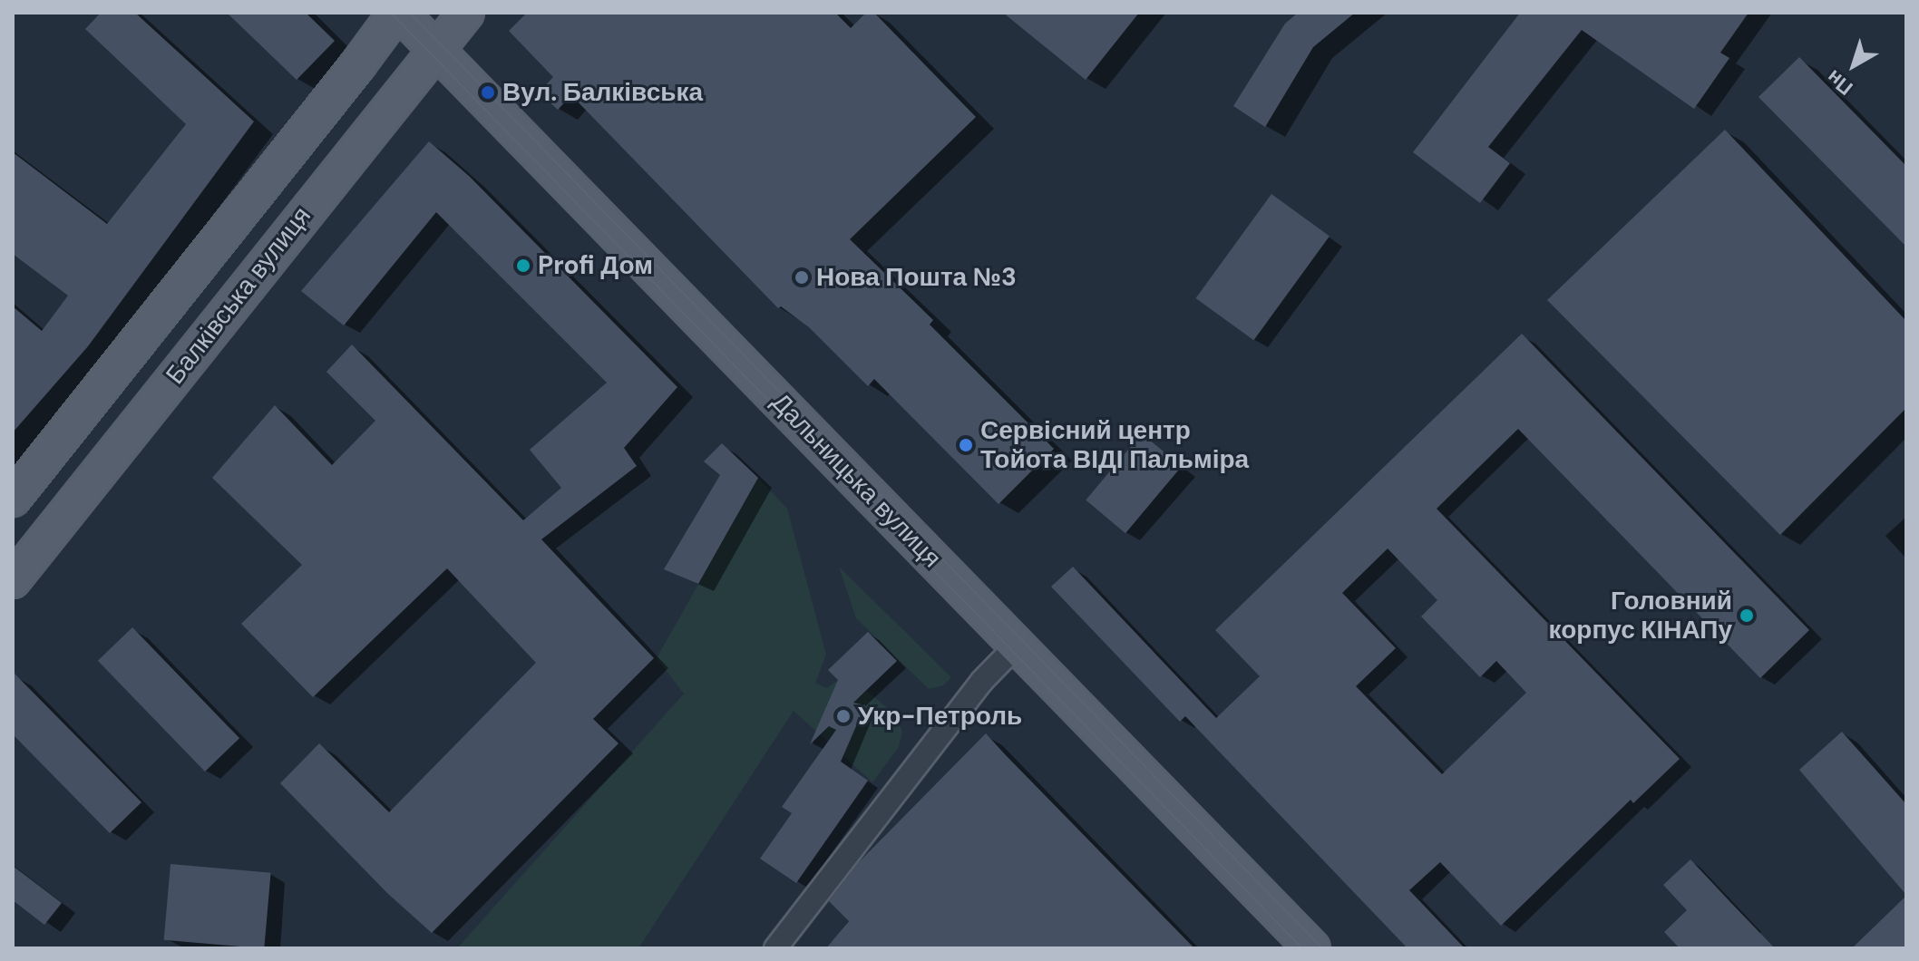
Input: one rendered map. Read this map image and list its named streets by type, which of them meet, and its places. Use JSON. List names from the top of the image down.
{
  "streets": {
    "main road": ["Балківська вулиця", "Дальницька вулиця"]
  },
  "crossings": [
    ["Балківська вулиця", "Дальницька вулиця"]
  ],
  "places": [
    "Вул. Балківська",
    "Profi Дом",
    "Нова Пошта №3",
    "Сервісний центр Тойота ВІДІ Пальміра",
    "Головний корпус КІНАПу",
    "Укр-Петроль"
  ],
  "north": "bottom left"
}
